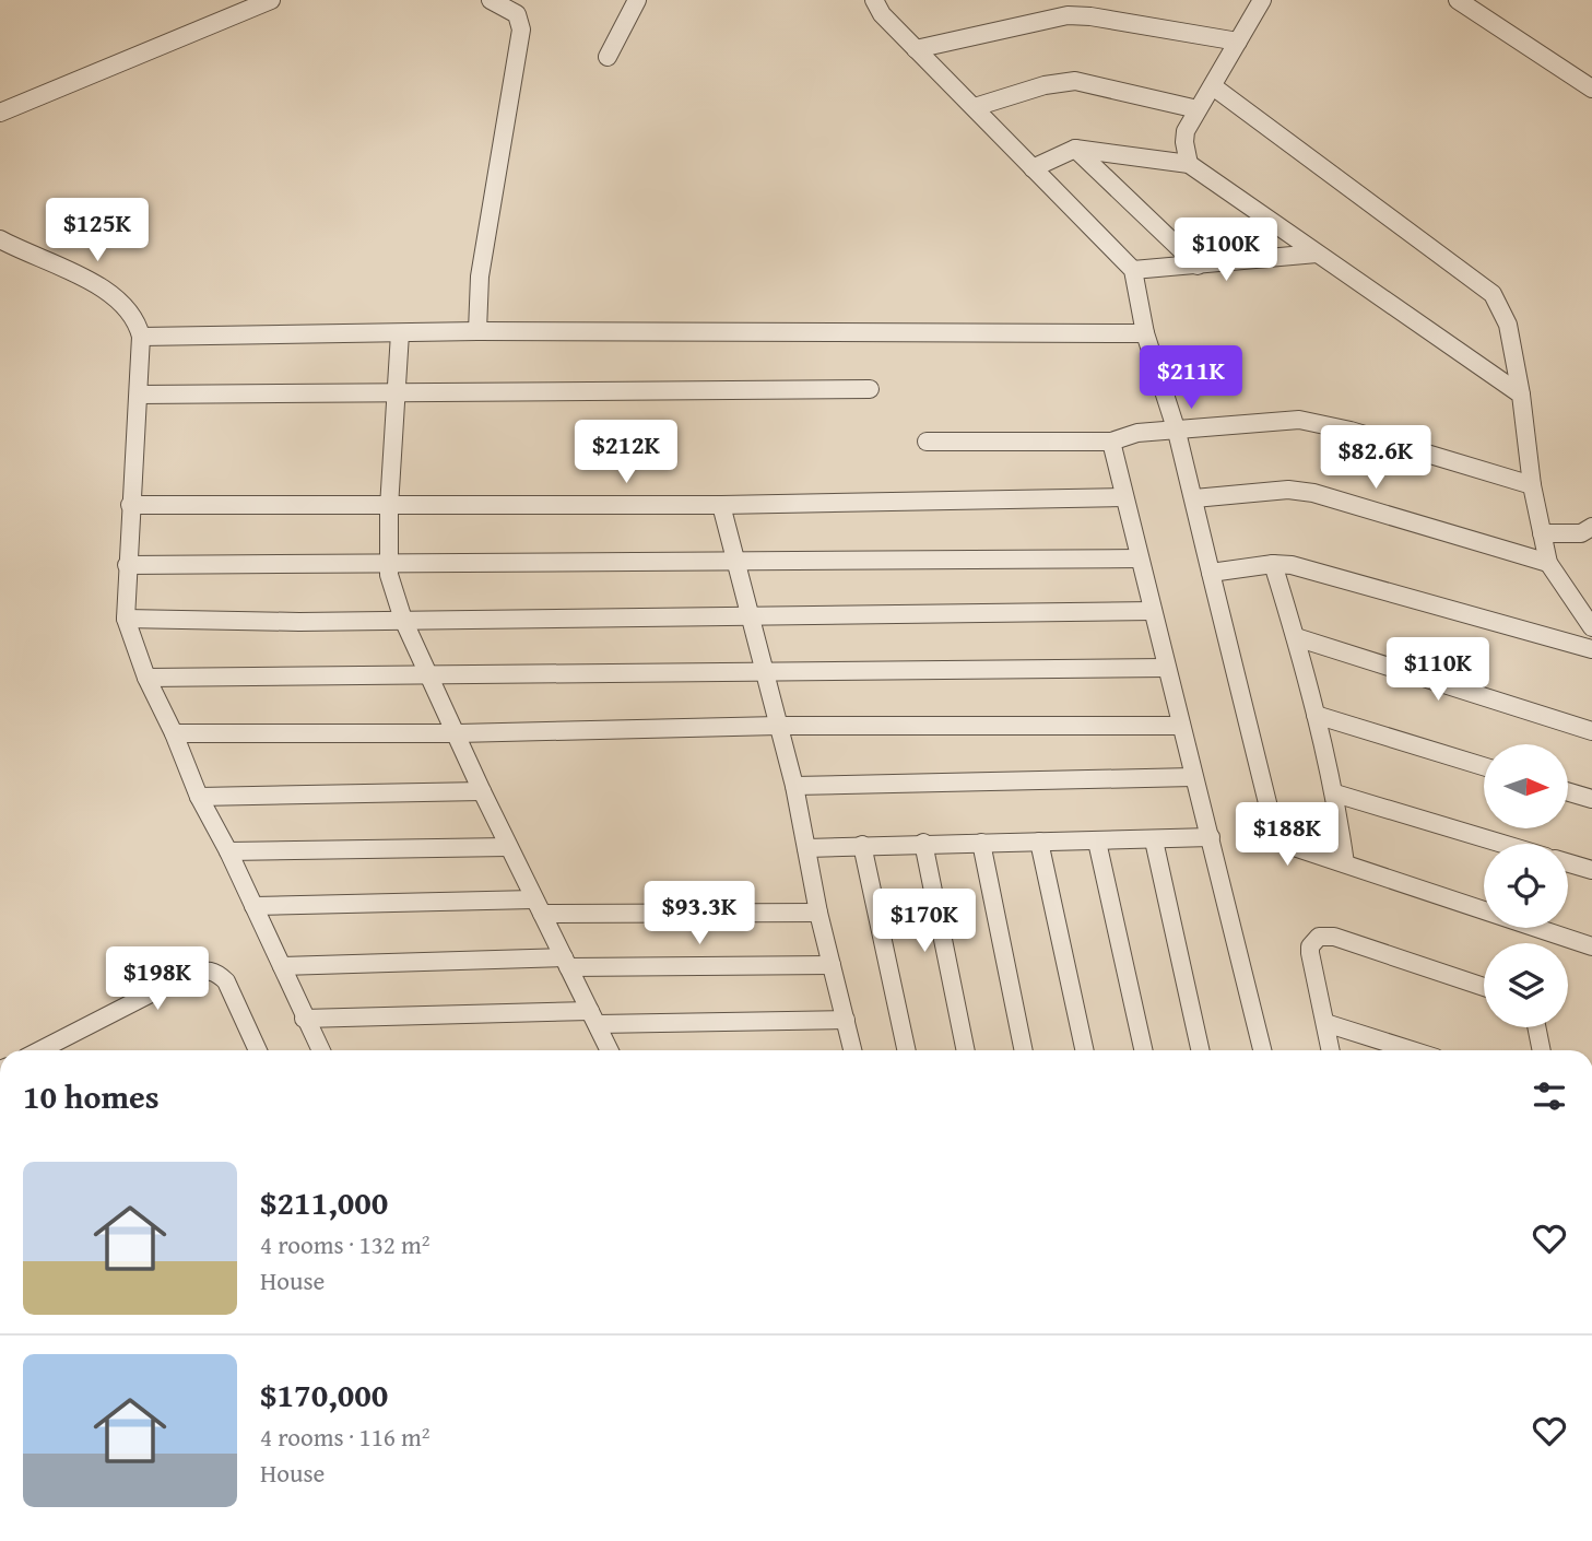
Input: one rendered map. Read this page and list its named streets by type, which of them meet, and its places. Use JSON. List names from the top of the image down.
{
  "north": "right",
  "page": {
    "price": [
      "$125K",
      "$100K",
      "$211K",
      "$212K",
      "$82.6K",
      "$110K",
      "$188K",
      "$93.3K",
      "$170K",
      "$198K"
    ],
    "heading": "10 homes",
    "list": [
      {
        "name": "$211,000",
        "note": "4 rooms · 132 m² · House"
      },
      {
        "name": "$170,000",
        "note": "4 rooms · 116 m² · House"
      }
    ]
  }
}
